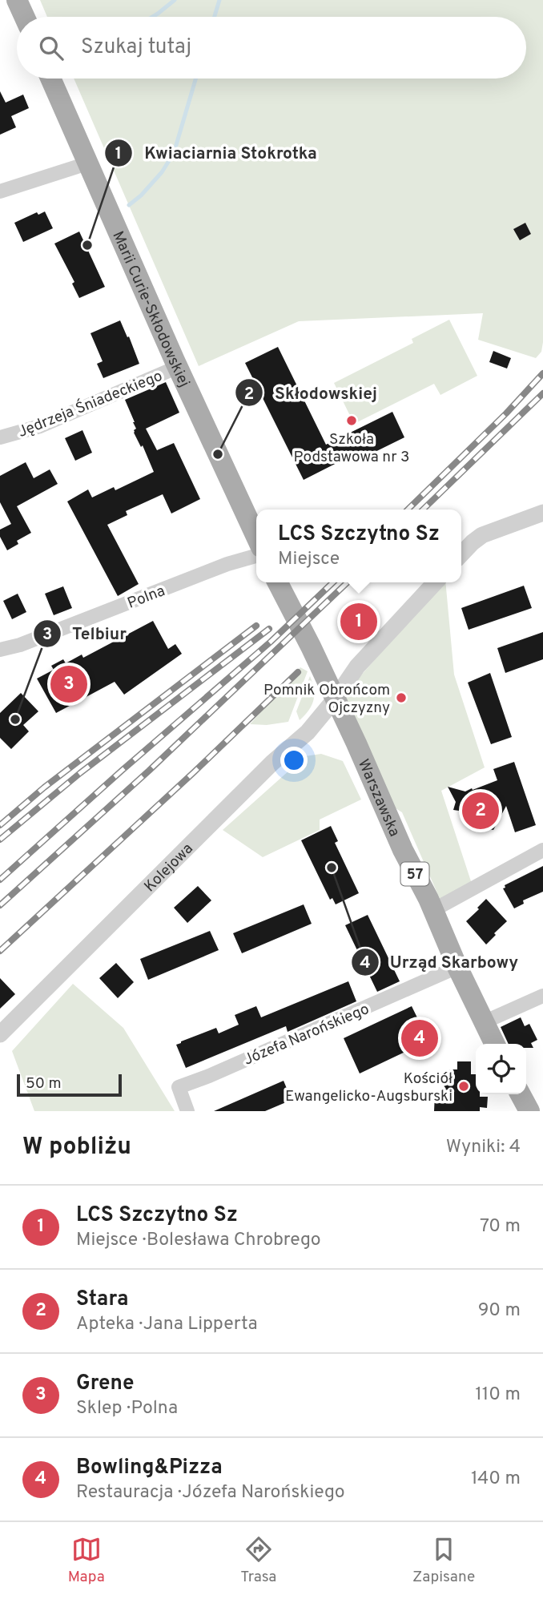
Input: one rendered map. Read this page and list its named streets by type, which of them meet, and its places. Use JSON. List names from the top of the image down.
{
  "streets": {
    "main road": ["Marii Curie-Skłodowskiej", "Warszawska", "57"],
    "street": [
      "Jędrzeja Śniadeckiego",
      "Polna",
      "Kolejowa",
      "Józefa Narońskiego"
    ]
  },
  "crossings": [
    ["Marii Curie-Skłodowskiej", "Jędrzeja Śniadeckiego"],
    ["Warszawska", "Kolejowa"],
    ["Warszawska", "57"],
    ["Warszawska", "Józefa Narońskiego"],
    ["Kolejowa", "57"]
  ],
  "places": [
    "Kwiaciarnia Stokrotka",
    "Szkoła Podstawowa nr 3",
    "Skłodowskiej",
    "Pomnik Obrońcom Ojczyzny",
    "Telbiur",
    "Urząd Skarbowy",
    "Kościół Ewangelicko-Augsburski"
  ],
  "scale_bar": "50 m",
  "page": {
    "search": "Szukaj tutaj",
    "popup": ["LCS Szczytno Sz", "Miejsce"],
    "pins": [
      "1",
      "3",
      "2",
      "4"
    ],
    "scale": "50 m",
    "heading": ["W pobliżu", "Wyniki: 4"],
    "list": [
      {
        "mark": "1",
        "name": "LCS Szczytno Sz",
        "note": "Miejsce · Bolesława Chrobrego",
        "value": "70 m"
      },
      {
        "mark": "2",
        "name": "Stara",
        "note": "Apteka · Jana Lipperta",
        "value": "90 m"
      },
      {
        "mark": "3",
        "name": "Grene",
        "note": "Sklep · Polna",
        "value": "110 m"
      },
      {
        "mark": "4",
        "name": "Bowling&Pizza",
        "note": "Restauracja · Józefa Narońskiego",
        "value": "140 m"
      }
    ],
    "nav": ["Mapa", "Trasa", "Zapisane"]
  }
}
